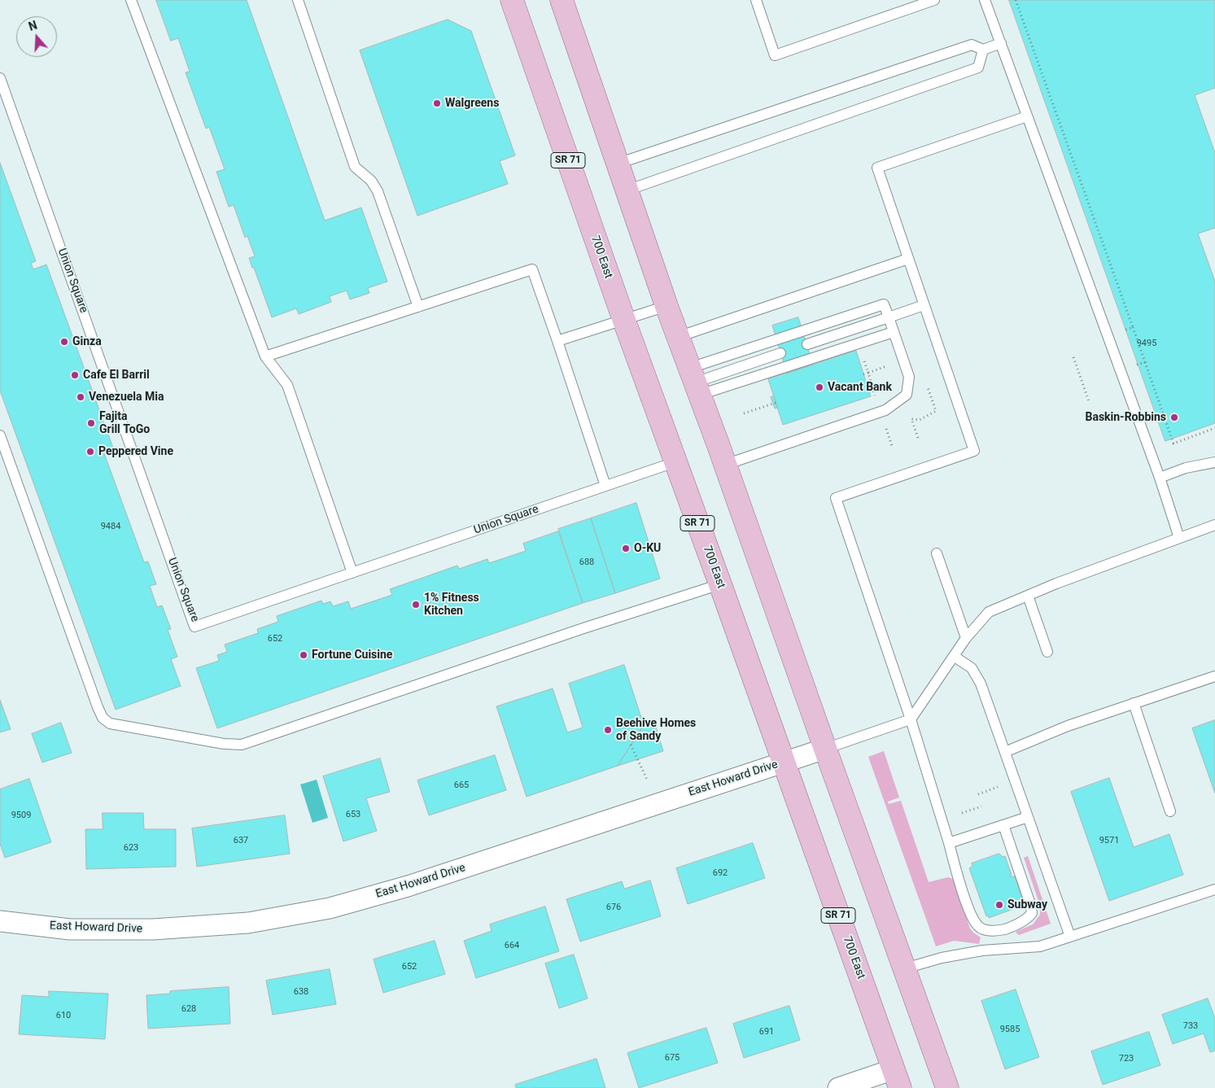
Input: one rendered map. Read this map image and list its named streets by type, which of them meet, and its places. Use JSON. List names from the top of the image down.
{
  "streets": {
    "main road": ["SR 71", "700 East"],
    "street": ["East Howard Drive"],
    "lane": ["Union Square"]
  },
  "crossings": [
    ["700 East", "Union Square"],
    ["700 East", "East Howard Drive"]
  ],
  "places": [
    "Walgreens",
    "Ginza",
    "Cafe El Barril",
    "Vacant Bank",
    "Venezuela Mia",
    "Baskin-Robbins",
    "Fajita Grill ToGo",
    "Peppered Vine",
    "O-KU",
    "1% Fitness Kitchen",
    "Fortune Cuisine",
    "Beehive Homes of Sandy",
    "Subway"
  ],
  "house_numbers": [
    "9495",
    "9484",
    "688",
    "652",
    "665",
    "653",
    "9509",
    "637",
    "9571",
    "623",
    "692",
    "676",
    "664",
    "652",
    "638",
    "628",
    "610",
    "733",
    "9585",
    "691",
    "675",
    "723"
  ],
  "north": "top"
}
